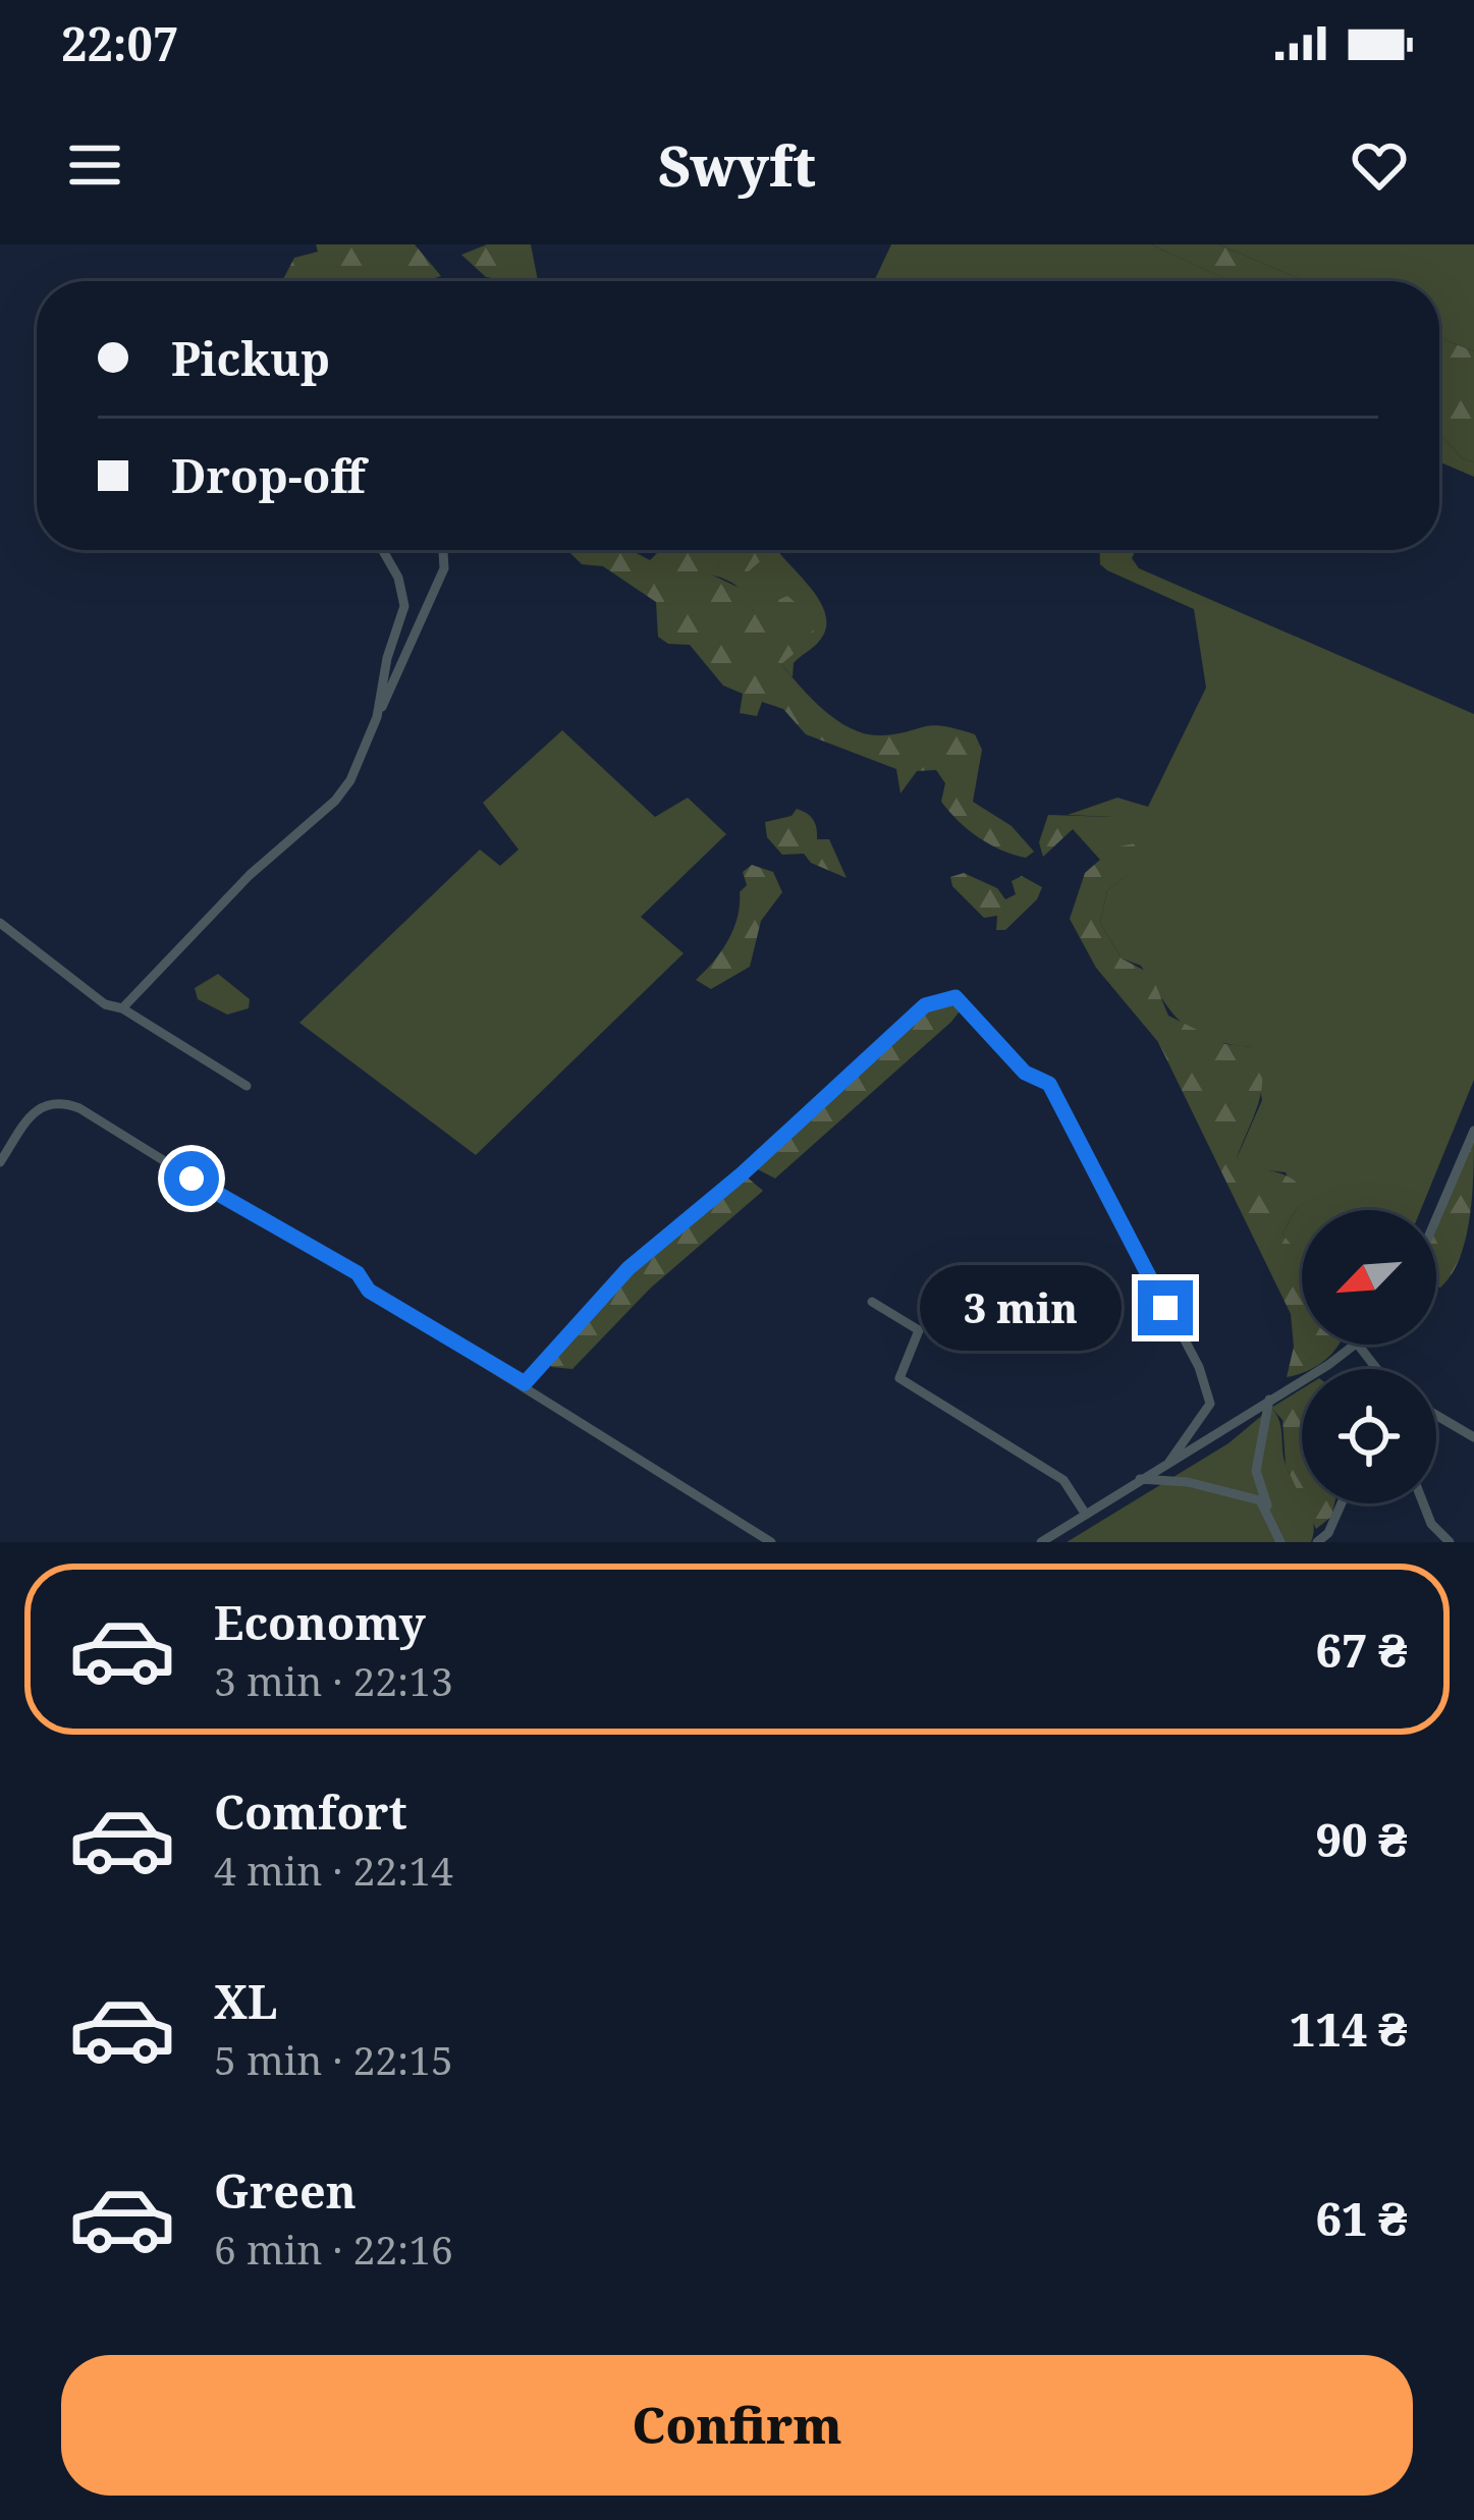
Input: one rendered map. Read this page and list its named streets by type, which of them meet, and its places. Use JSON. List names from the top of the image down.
{
  "north": "bottom left",
  "page": {
    "status": "22:07",
    "header": "Swyft",
    "banner": ["Pickup", "Drop-off"],
    "bubble": "3 min",
    "list": [
      {
        "name": "Economy",
        "note": "3 min · 22:13",
        "value": "67 ₴"
      },
      {
        "name": "Comfort",
        "note": "4 min · 22:14",
        "value": "90 ₴"
      },
      {
        "name": "XL",
        "note": "5 min · 22:15",
        "value": "114 ₴"
      },
      {
        "name": "Green",
        "note": "6 min · 22:16",
        "value": "61 ₴"
      }
    ],
    "buttons": "Confirm"
  }
}
